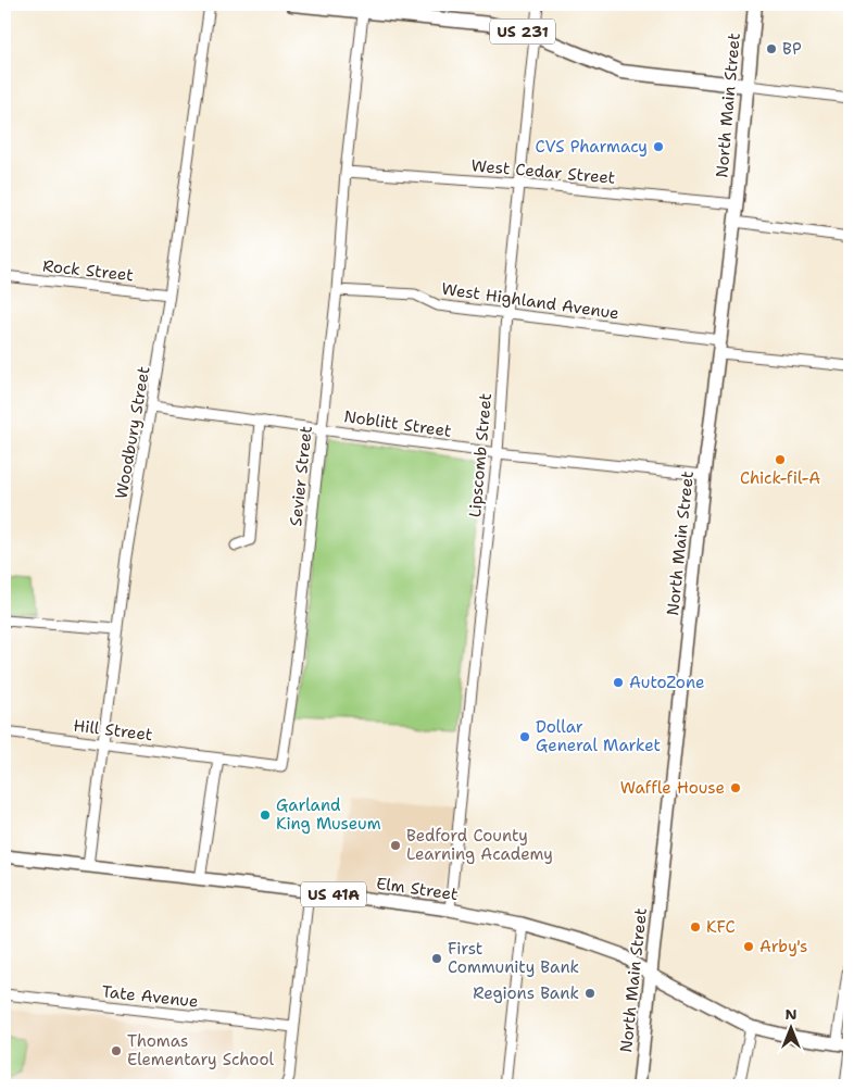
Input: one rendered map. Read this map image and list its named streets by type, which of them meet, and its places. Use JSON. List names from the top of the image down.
{
  "streets": {
    "highway": ["US 231", "North Main Street"],
    "main road": ["Elm Street", "US 41A"],
    "street": [
      "West Cedar Street",
      "Rock Street",
      "West Highland Avenue",
      "Noblitt Street",
      "Woodbury Street",
      "Lipscomb Street",
      "Sevier Street",
      "Hill Street",
      "Tate Avenue"
    ]
  },
  "crossings": [
    ["US 231", "North Main Street"],
    ["US 231", "Lipscomb Street"],
    ["US 231", "Sevier Street"],
    ["North Main Street", "West Cedar Street"],
    ["North Main Street", "West Highland Avenue"],
    ["North Main Street", "Noblitt Street"],
    ["North Main Street", "Elm Street"],
    ["North Main Street", "US 41A"],
    ["West Cedar Street", "Lipscomb Street"],
    ["West Cedar Street", "Sevier Street"],
    ["Rock Street", "Woodbury Street"],
    ["West Highland Avenue", "Lipscomb Street"],
    ["West Highland Avenue", "Sevier Street"],
    ["Noblitt Street", "Woodbury Street"],
    ["Noblitt Street", "Lipscomb Street"],
    ["Noblitt Street", "Sevier Street"],
    ["Woodbury Street", "Hill Street"],
    ["Woodbury Street", "Elm Street"],
    ["Lipscomb Street", "Elm Street"],
    ["Sevier Street", "Hill Street"],
    ["Elm Street", "US 41A"]
  ],
  "places": [
    "BP",
    "CVS Pharmacy",
    "Chick-fil-A",
    "AutoZone",
    "Dollar General Market",
    "Waffle House",
    "Garland King Museum",
    "Bedford County Learning Academy",
    "KFC",
    "Arby's",
    "First Community Bank",
    "Regions Bank",
    "Thomas Elementary School"
  ],
  "north": "top"
}
